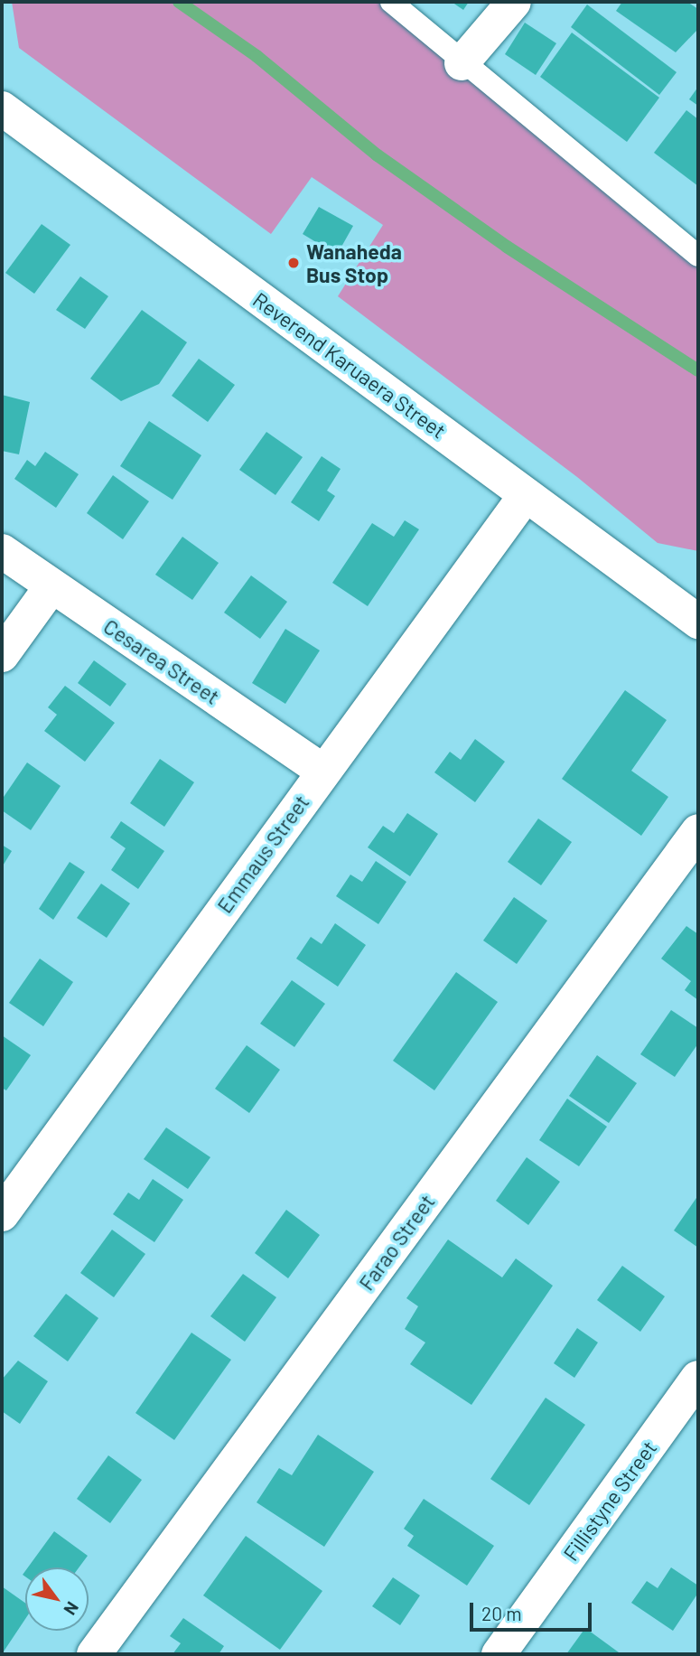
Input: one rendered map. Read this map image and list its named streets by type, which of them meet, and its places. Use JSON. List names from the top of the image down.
{
  "streets": {
    "street": [
      "Reverend Karuaera Street",
      "Cesarea Street",
      "Emmaus Street",
      "Farao Street",
      "Fillistyne Street"
    ]
  },
  "crossings": [
    ["Reverend Karuaera Street", "Emmaus Street"],
    ["Cesarea Street", "Emmaus Street"]
  ],
  "places": ["Wanaheda Bus Stop"],
  "scale_bar": "20 m",
  "north": "bottom right"
}
